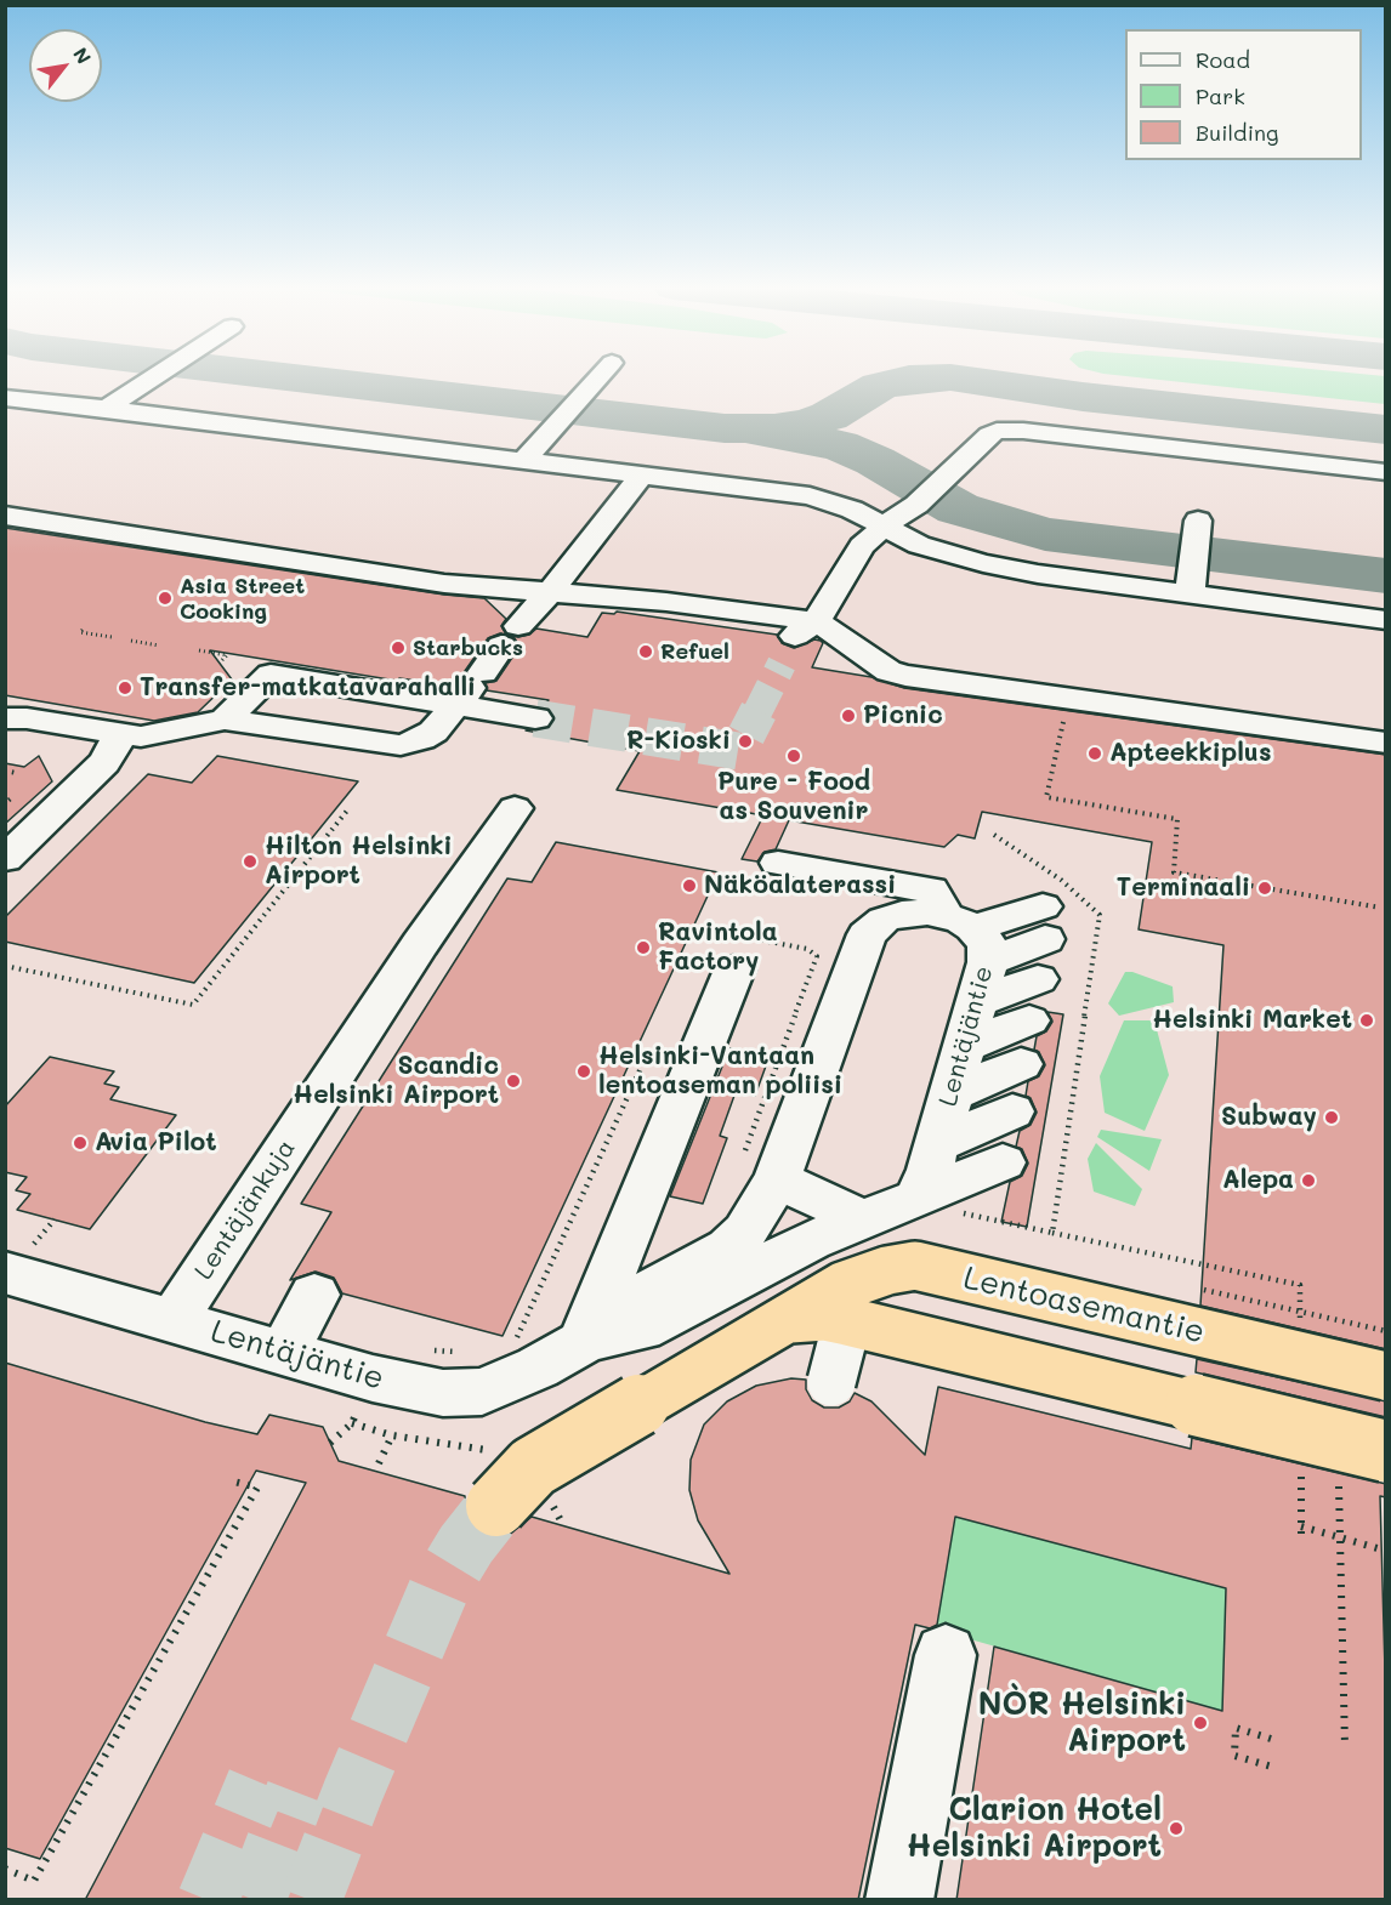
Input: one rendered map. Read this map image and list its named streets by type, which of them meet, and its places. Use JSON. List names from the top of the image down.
{
  "streets": {
    "main road": ["Lentoasemantie"],
    "street": ["Lentäjäntie", "Lentäjänkuja"]
  },
  "crossings": [
    ["Lentäjäntie", "Lentäjänkuja"]
  ],
  "places": [
    "Asia Street Cooking",
    "Starbucks",
    "Refuel",
    "Transfer-matkatavarahalli",
    "Picnic",
    "R-Kioski",
    "Apteekkiplus",
    "Pure - Food as Souvenir",
    "Hilton Helsinki Airport",
    "Näköalaterassi",
    "Terminaali",
    "Ravintola Factory",
    "Helsinki Market",
    "Helsinki-Vantaan lentoaseman poliisi",
    "Scandic Helsinki Airport",
    "Subway",
    "Avia Pilot",
    "Alepa",
    "NÒR Helsinki Airport",
    "Clarion Hotel Helsinki Airport"
  ],
  "legend": ["Road", "Park", "Building"],
  "north": "top right"
}
